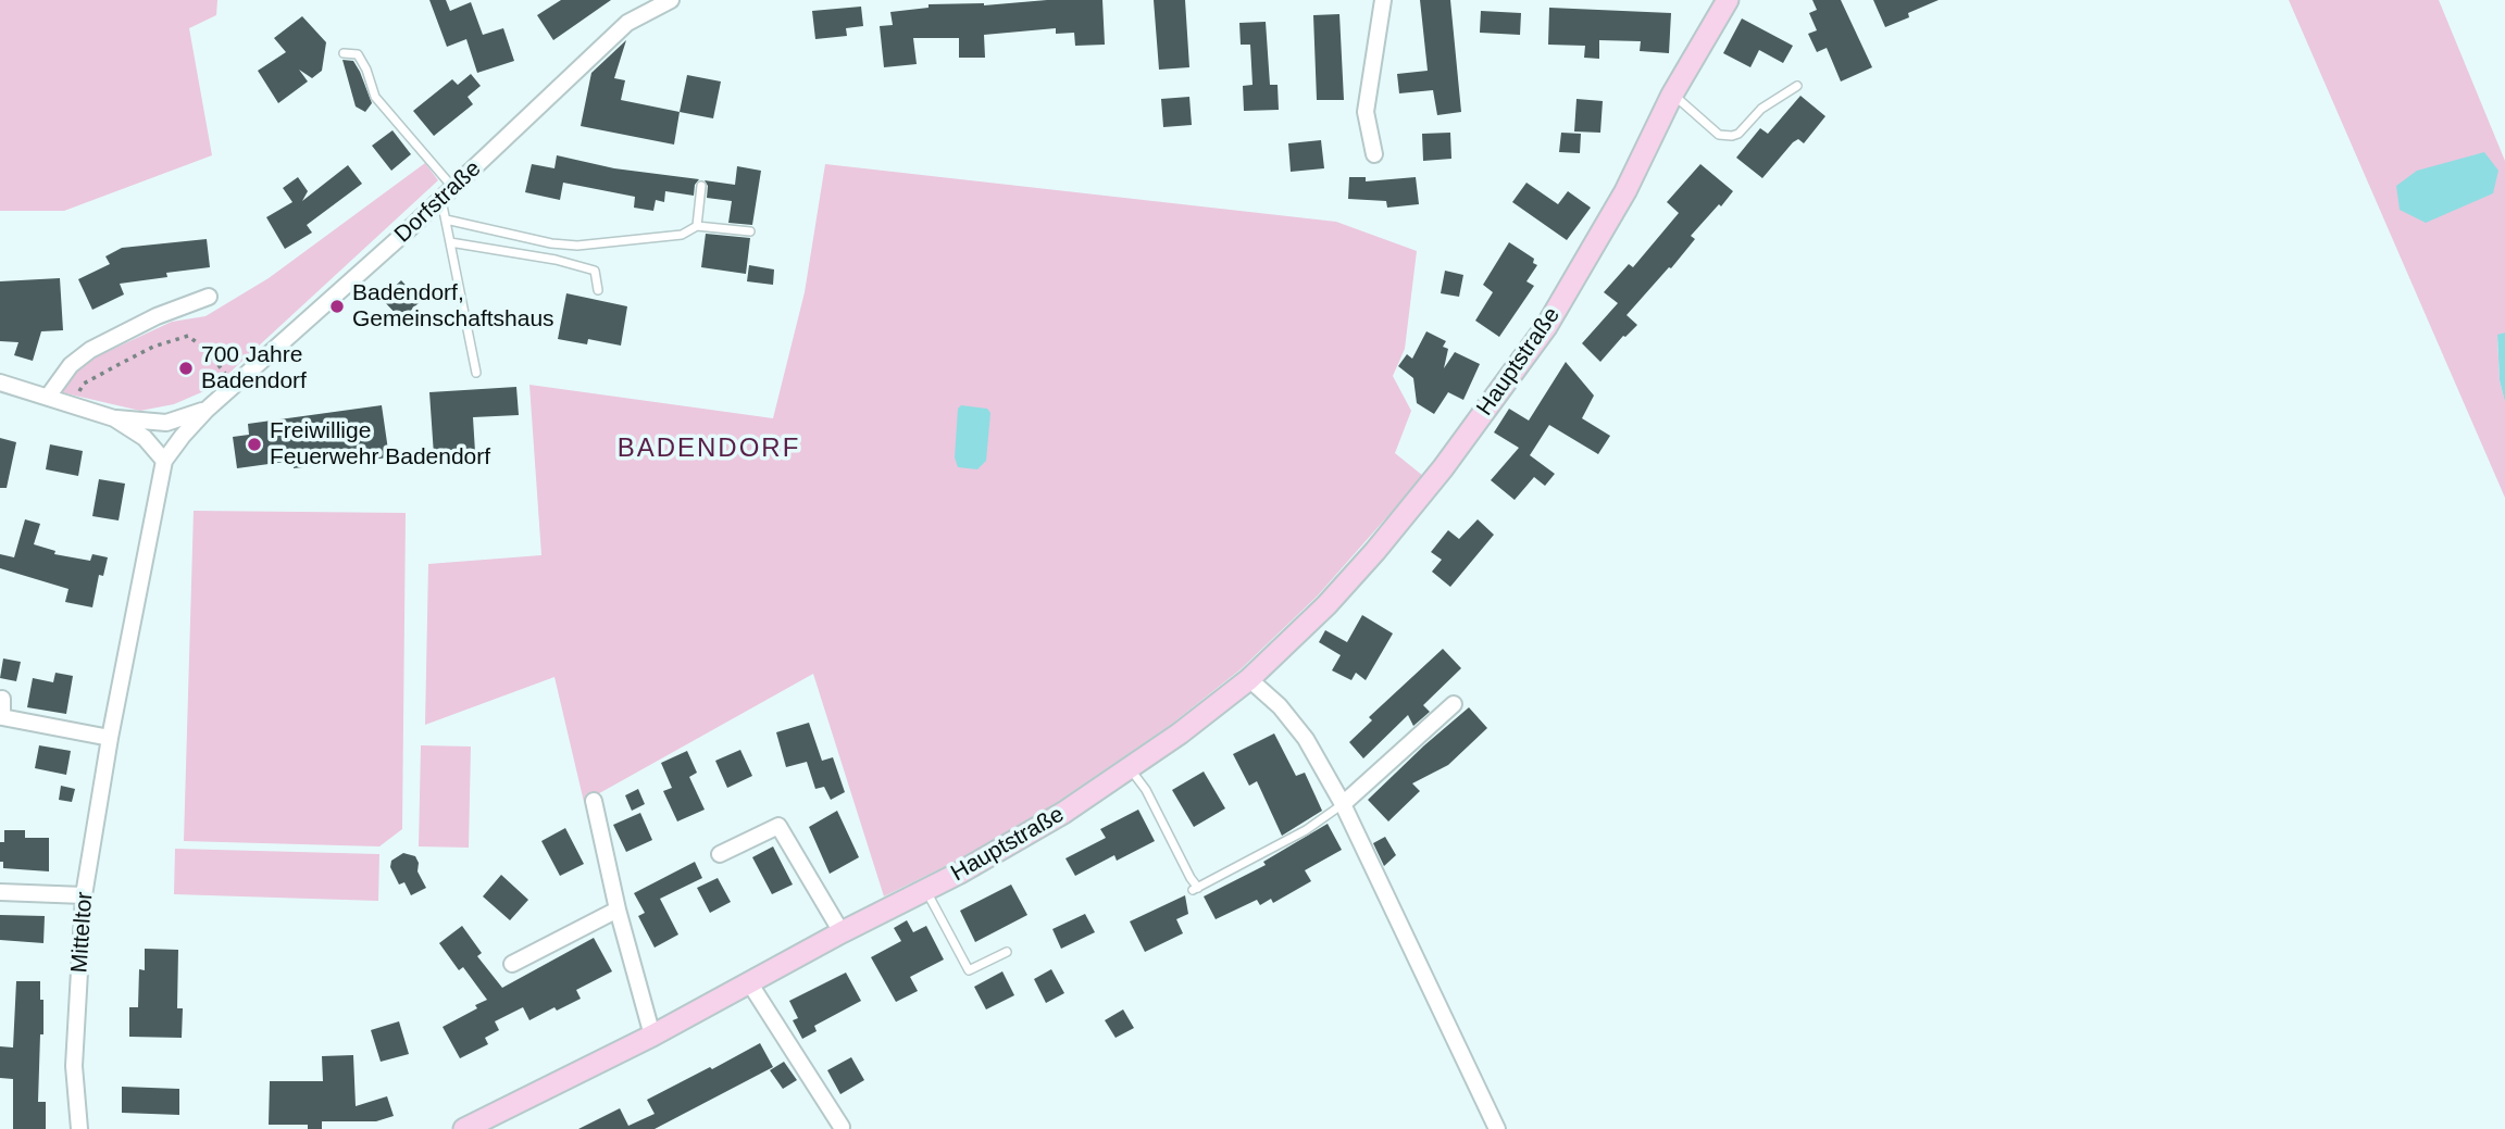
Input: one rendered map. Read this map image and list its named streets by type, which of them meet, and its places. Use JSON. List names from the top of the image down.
{
  "streets": {
    "main road": ["Hauptstraße"],
    "street": ["Dorfstraße", "Mitteltor"]
  },
  "crossings": [
    ["Dorfstraße", "Mitteltor"]
  ],
  "districts": ["BADENDORF"],
  "places": ["Badendorf, Gemeinschaftshaus", "700 Jahre Badendorf", "Freiwillige Feuerwehr Badendorf"]
}
